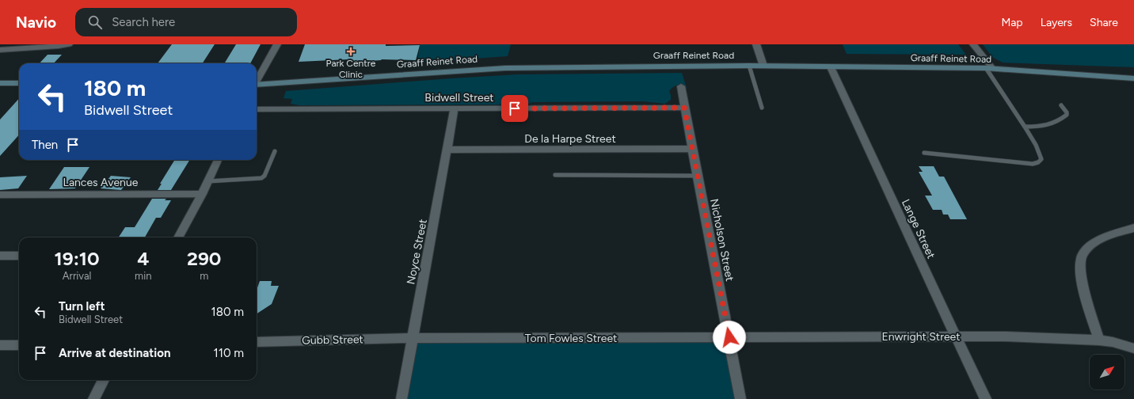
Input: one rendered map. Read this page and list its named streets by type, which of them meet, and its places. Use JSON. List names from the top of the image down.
{
  "streets": {
    "main road": ["Graaff Reinet Road"],
    "street": [
      "Bidwell Street",
      "De la Harpe Street",
      "Lances Avenue",
      "Lange Street",
      "Nicholson Street",
      "Noyce Street",
      "Enwright Street",
      "Tom Fowles Street",
      "Gubb Street"
    ]
  },
  "crossings": [
    ["Graaff Reinet Road", "Lange Street"],
    ["Bidwell Street", "Nicholson Street"],
    ["Bidwell Street", "Noyce Street"],
    ["De la Harpe Street", "Nicholson Street"],
    ["De la Harpe Street", "Noyce Street"],
    ["Lange Street", "Enwright Street"],
    ["Nicholson Street", "Enwright Street"],
    ["Nicholson Street", "Tom Fowles Street"],
    ["Noyce Street", "Tom Fowles Street"],
    ["Noyce Street", "Gubb Street"],
    ["Enwright Street", "Tom Fowles Street"],
    ["Tom Fowles Street", "Gubb Street"]
  ],
  "places": {
    "health": ["Park Centre Clinic"]
  },
  "north": "top right",
  "page": {
    "header": "Navio",
    "search": "Search here",
    "nav": ["Map", "Layers", "Share"],
    "turn": ["180 m", "Bidwell Street"],
    "then": "Then",
    "eta": [
      "19:10",
      "Arrival",
      "4",
      "min",
      "290",
      "m"
    ],
    "list": [
      {
        "name": "Turn left",
        "note": "Bidwell Street",
        "value": "180 m"
      },
      {
        "name": "Arrive at destination",
        "value": "110 m"
      }
    ]
  }
}
